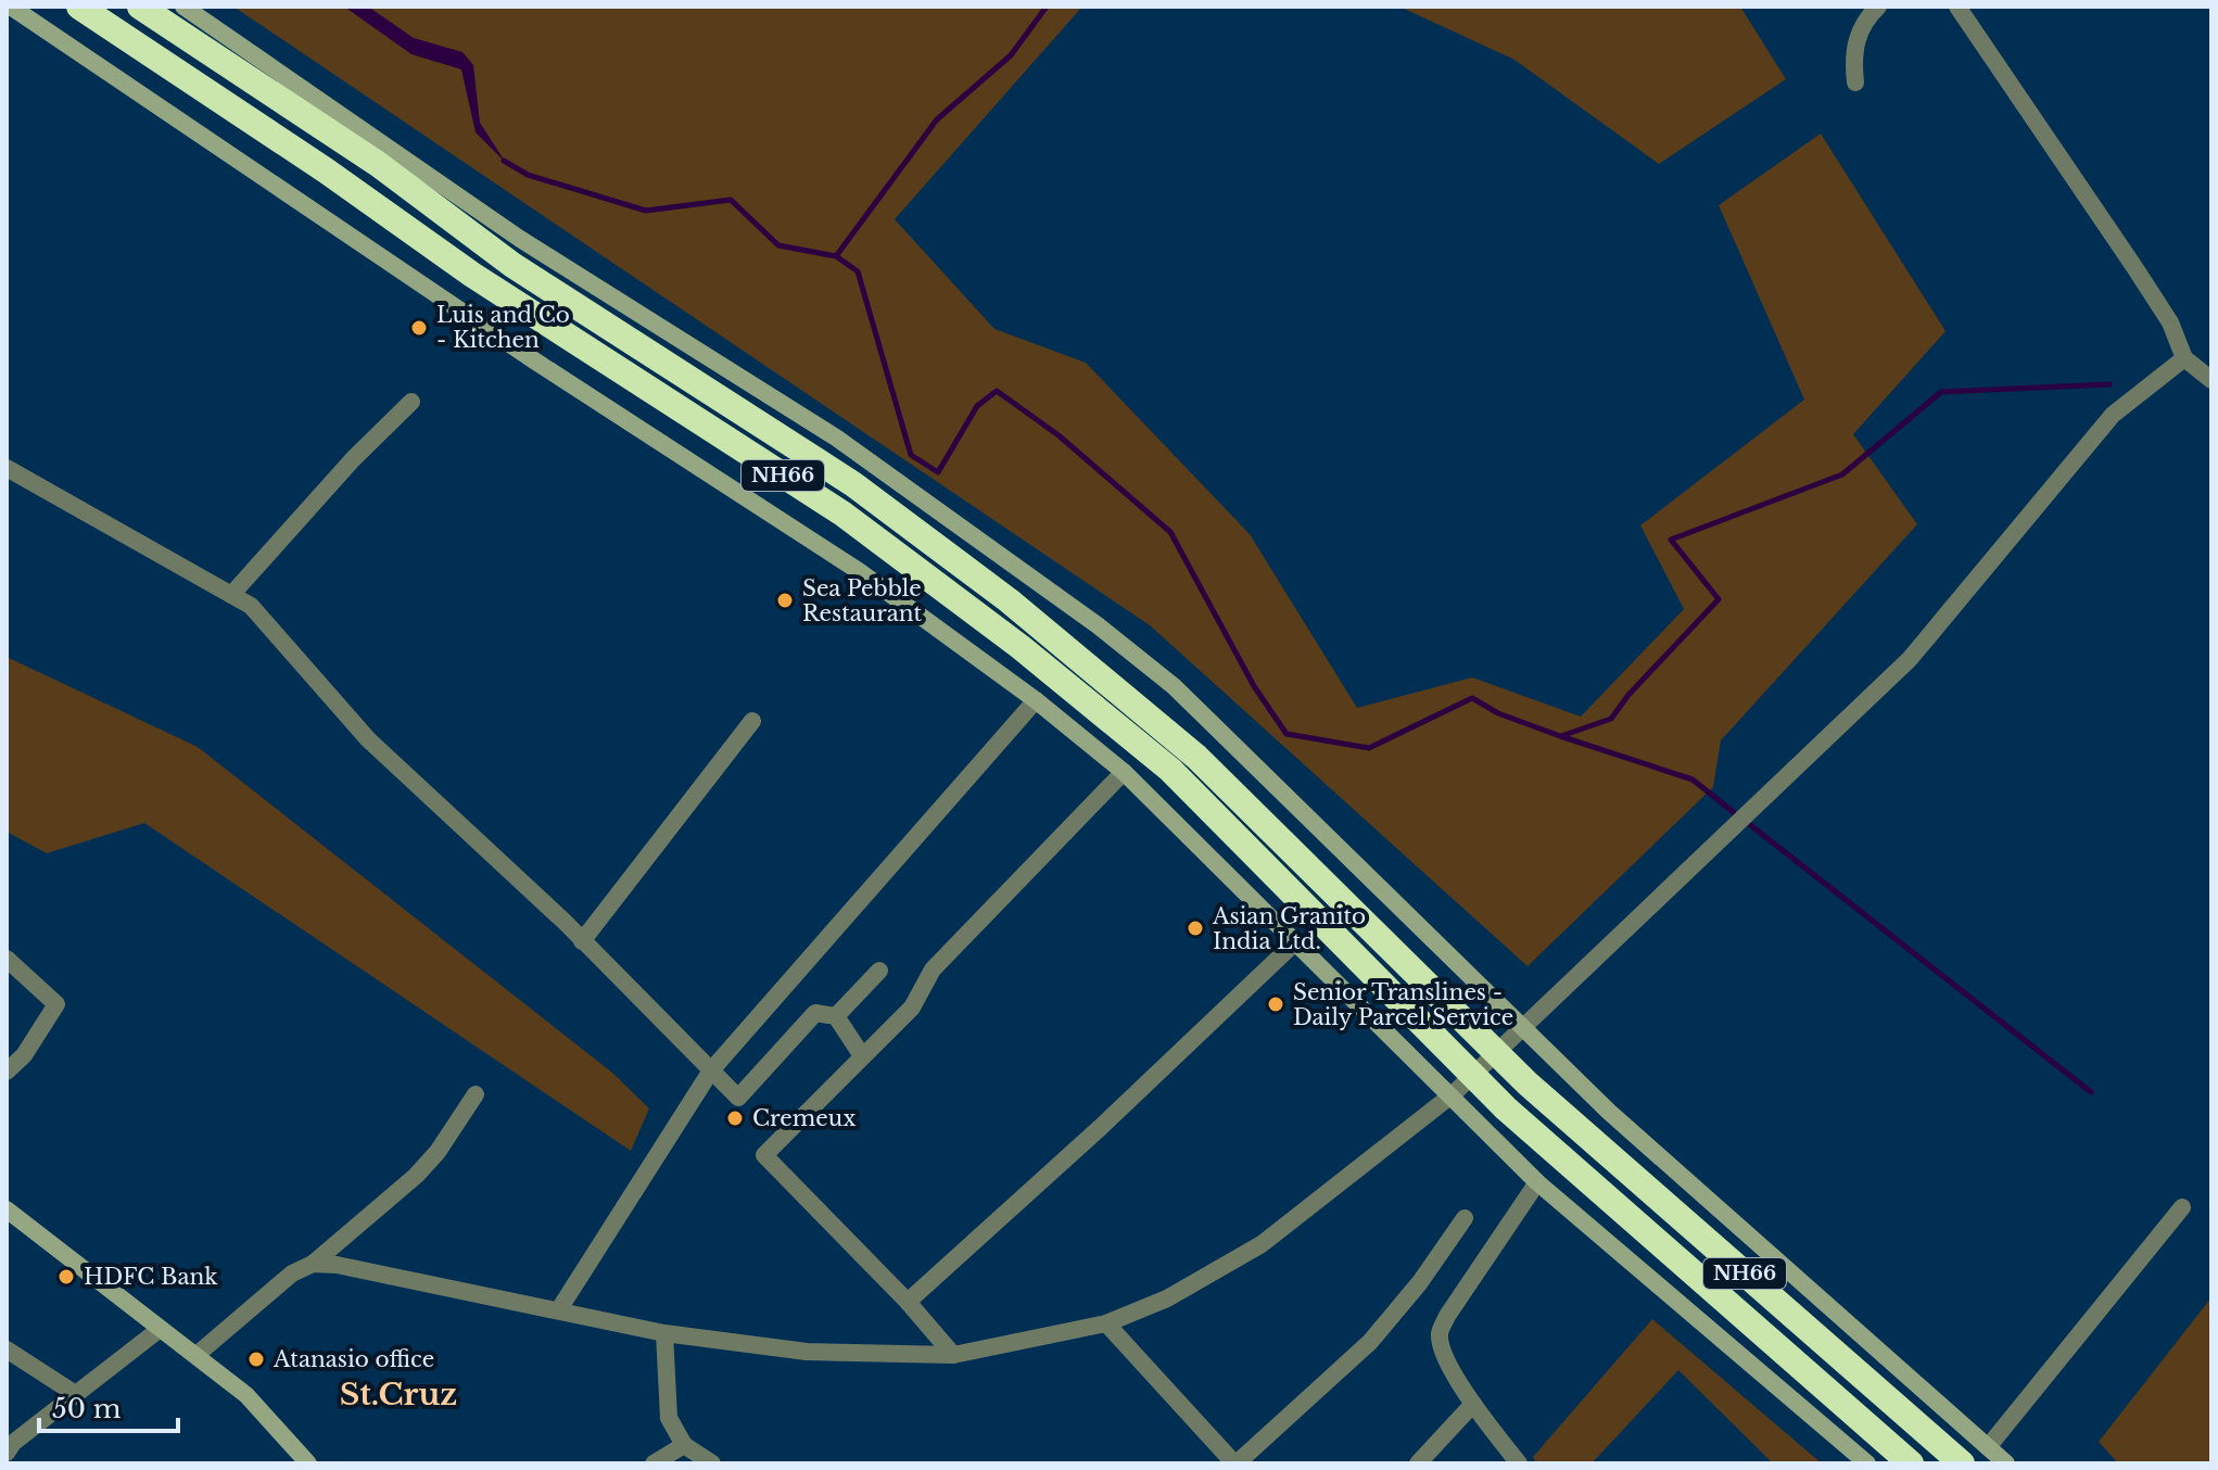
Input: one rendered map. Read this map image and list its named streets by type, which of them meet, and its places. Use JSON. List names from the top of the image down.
{
  "streets": {
    "highway": ["NH66"]
  },
  "districts": ["St.Cruz"],
  "places": [
    "Luis and Co - Kitchen",
    "Sea Pebble Restaurant",
    "Asian Granito India Ltd.",
    "Senior Translines - Daily Parcel Service",
    "Cremeux",
    "HDFC Bank",
    "Atanasio office"
  ],
  "scale_bar": "50 m"
}
